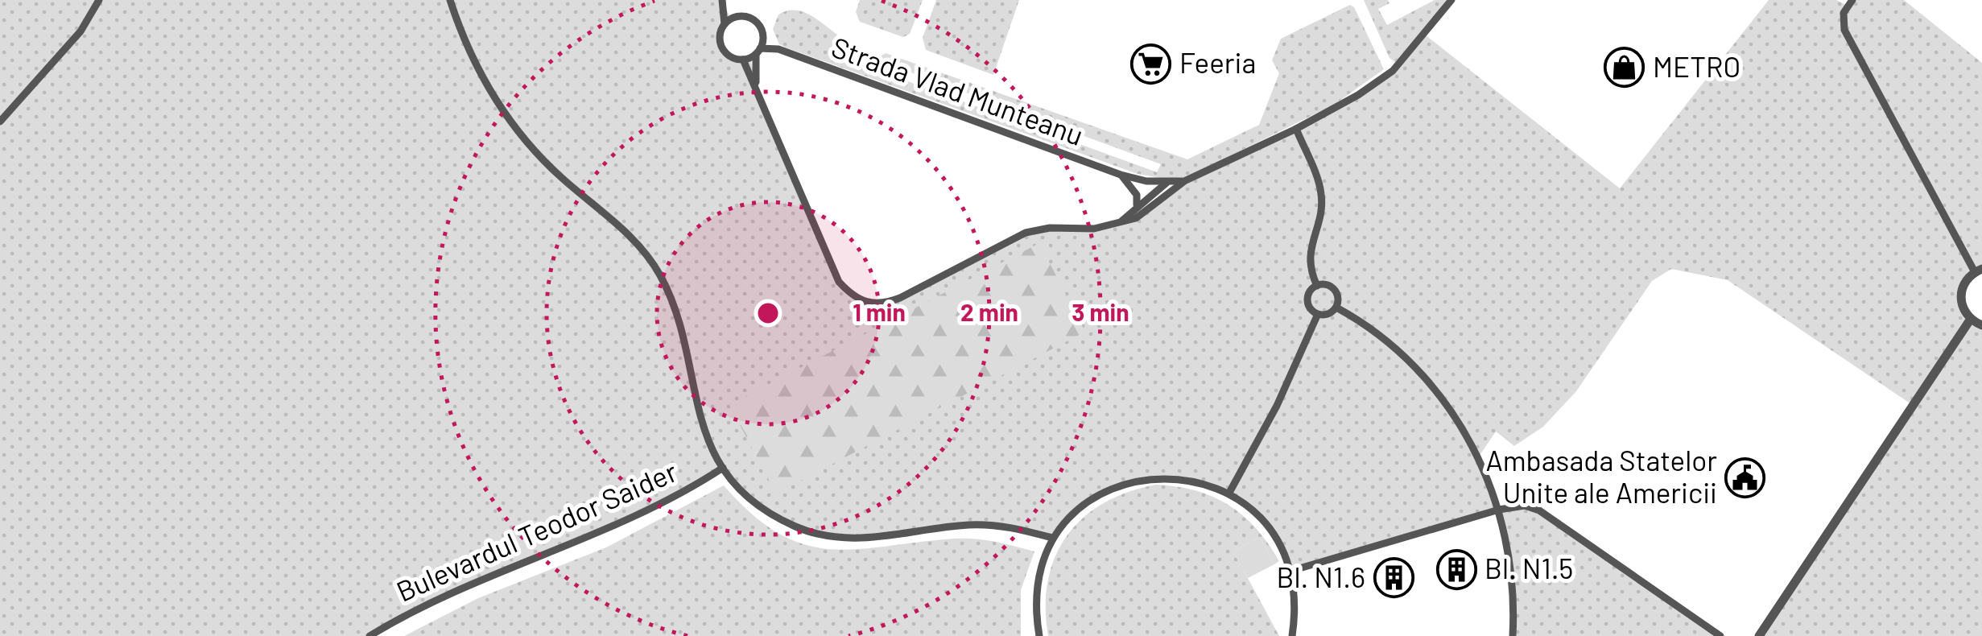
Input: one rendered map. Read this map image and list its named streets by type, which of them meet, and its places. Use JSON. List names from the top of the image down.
{
  "streets": {
    "street": ["Strada Vlad Munteanu", "Bulevardul Teodor Saider"]
  },
  "places": {
    "supermarket": ["Feeria"],
    "shop": ["METRO"],
    "public building": ["Ambasada Statelor Unite ale Americii"],
    "building": ["Bl. N1.5", "Bl. N1.6"]
  },
  "rings": ["1 min", "2 min", "3 min"]
}
